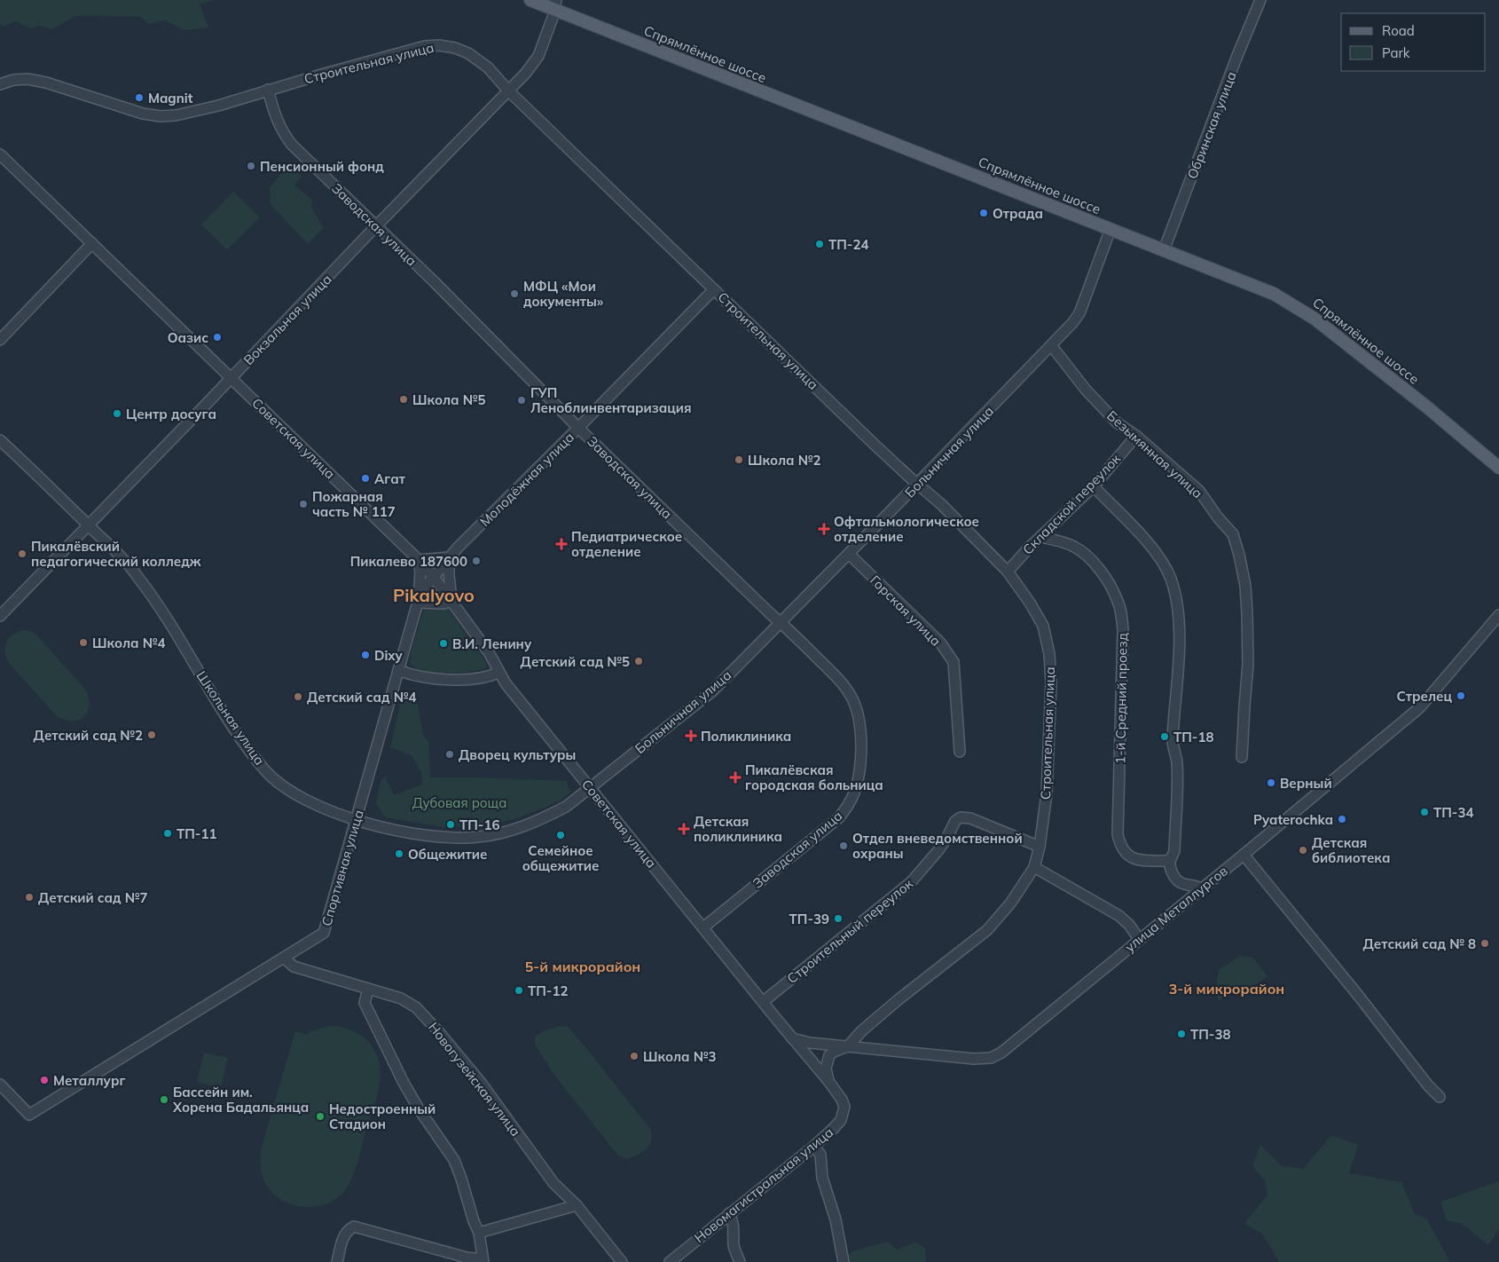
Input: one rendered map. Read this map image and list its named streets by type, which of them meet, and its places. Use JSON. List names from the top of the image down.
{
  "streets": {
    "main road": ["Спрямлённое шоссе"],
    "street": [
      "Строительная улица",
      "Обринская улица",
      "Заводская улица",
      "Вокзальная улица",
      "Советская улица",
      "Больничная улица",
      "Безымянная улица",
      "Молодёжная улица",
      "Складской переулок",
      "Горская улица",
      "1-й Средний проезд",
      "Школьная улица",
      "Спортивная улица",
      "улица Металлургов",
      "Строительный переулок",
      "Новогузейская улица",
      "Новомагистральная улица"
    ]
  },
  "crossings": [
    ["Спрямлённое шоссе", "Обринская улица"],
    ["Спрямлённое шоссе", "Вокзальная улица"],
    ["Спрямлённое шоссе", "Больничная улица"],
    ["Строительная улица", "Заводская улица"],
    ["Строительная улица", "Вокзальная улица"],
    ["Строительная улица", "Больничная улица"],
    ["Строительная улица", "Молодёжная улица"],
    ["Строительная улица", "Складской переулок"],
    ["Строительная улица", "улица Металлургов"],
    ["Строительная улица", "Строительный переулок"],
    ["Заводская улица", "Вокзальная улица"],
    ["Заводская улица", "Советская улица"],
    ["Заводская улица", "Больничная улица"],
    ["Заводская улица", "Молодёжная улица"],
    ["Вокзальная улица", "Советская улица"],
    ["Вокзальная улица", "Школьная улица"],
    ["Советская улица", "Больничная улица"],
    ["Советская улица", "Молодёжная улица"],
    ["Советская улица", "Школьная улица"],
    ["Советская улица", "Спортивная улица"],
    ["Советская улица", "улица Металлургов"],
    ["Советская улица", "Строительный переулок"],
    ["Советская улица", "Новомагистральная улица"],
    ["Больничная улица", "Безымянная улица"],
    ["Больничная улица", "Горская улица"],
    ["Больничная улица", "Школьная улица"],
    ["Безымянная улица", "Складской переулок"],
    ["Молодёжная улица", "Спортивная улица"],
    ["Складской переулок", "1-й Средний проезд"],
    ["Школьная улица", "Спортивная улица"],
    ["Спортивная улица", "Новогузейская улица"],
    ["улица Металлургов", "Новомагистральная улица"]
  ],
  "districts": ["Pikalyovo", "5-й микрорайон", "3-й микрорайон"],
  "parks": ["Дубовая роща"],
  "places": {
    "other": [
      "Magnit",
      "Пенсионный фонд",
      "Отрада",
      "ТП-24",
      "МФЦ «Мои документы»",
      "Оазис",
      "Школа №5",
      "ГУП Леноблинвентаризация",
      "Центр досуга",
      "Школа №2",
      "Агат",
      "Пожарная часть № 117",
      "Пикалёвский педагогический колледж",
      "Пикалево 187600",
      "Школа №4",
      "В.И. Ленину",
      "Dixy",
      "Детский сад №5",
      "Стрелец",
      "Детский сад №4",
      "Детский сад №2",
      "ТП-18",
      "Дворец культуры",
      "Верный",
      "ТП-34",
      "Pyaterochka",
      "ТП-16",
      "ТП-11",
      "Семейное общежитие",
      "Отдел вневедомственной охраны",
      "Детская библиотека",
      "Общежитие",
      "Детский сад №7",
      "ТП-39",
      "Детский сад № 8",
      "ТП-12",
      "ТП-38",
      "Школа №3",
      "Металлург",
      "Бассейн им. Хорена Бадальянца",
      "Недостроенный Стадион"
    ],
    "health": [
      "Офтальмологическое отделение",
      "Педиатрическое отделение",
      "Поликлиника",
      "Пикалёвская городская больница",
      "Детская поликлиника"
    ]
  },
  "legend": ["Road", "Park"]
}
